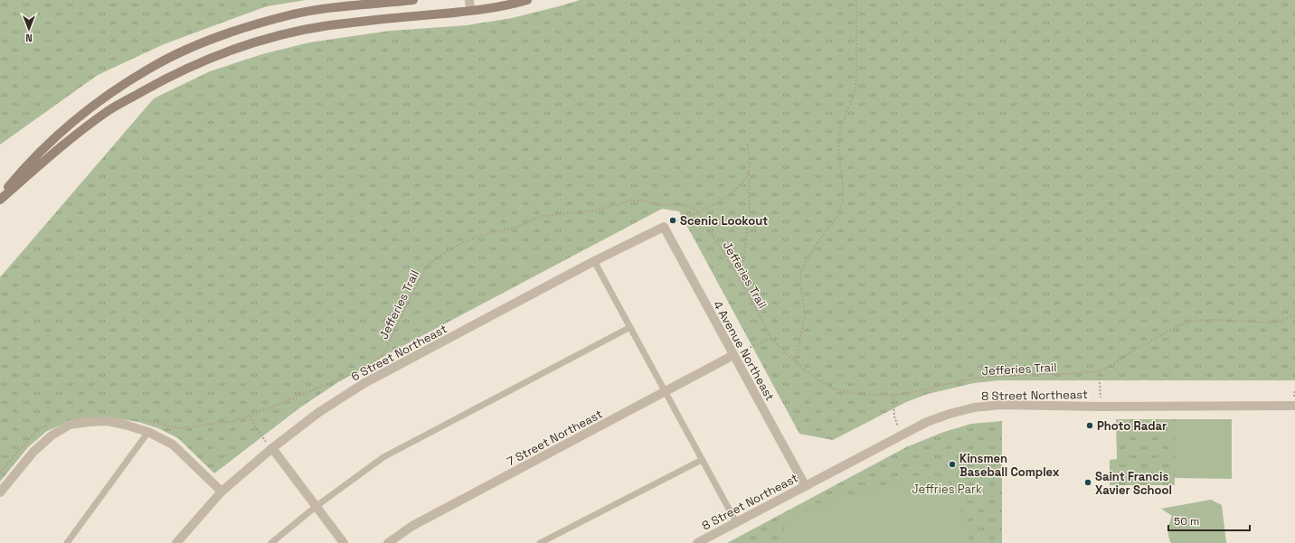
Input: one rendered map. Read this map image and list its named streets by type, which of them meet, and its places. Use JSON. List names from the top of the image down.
{
  "streets": {
    "street": [
      "4 Avenue Northeast",
      "6 Street Northeast",
      "8 Street Northeast",
      "7 Street Northeast"
    ],
    "path": ["Jefferies Trail"]
  },
  "crossings": [
    ["4 Avenue Northeast", "6 Street Northeast"],
    ["4 Avenue Northeast", "8 Street Northeast"],
    ["4 Avenue Northeast", "7 Street Northeast"]
  ],
  "parks": ["Jeffries Park"],
  "places": [
    "Scenic Lookout",
    "Photo Radar",
    "Kinsmen Baseball Complex",
    "Saint Francis Xavier School"
  ],
  "scale_bar": "50 m",
  "north": "bottom"
}
